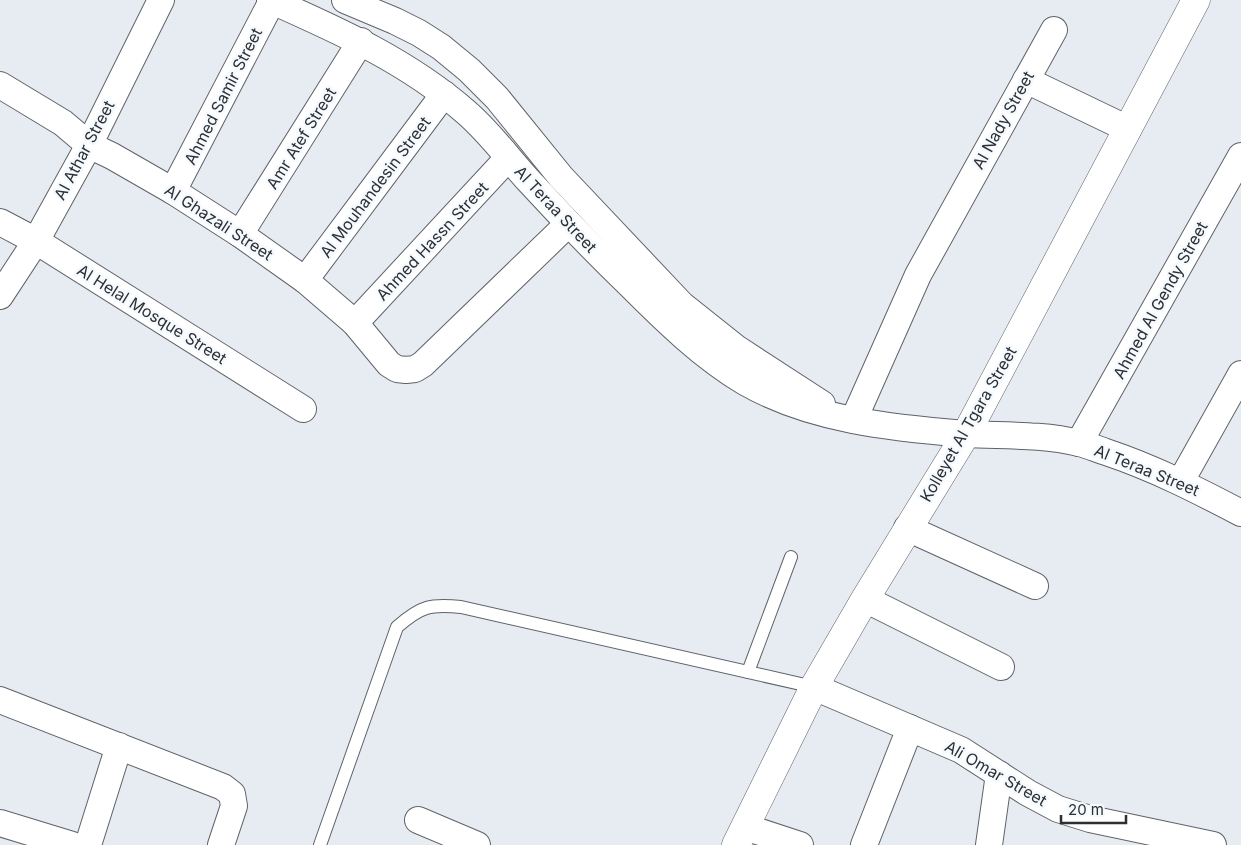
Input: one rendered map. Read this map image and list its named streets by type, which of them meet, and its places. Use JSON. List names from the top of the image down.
{
  "streets": {
    "street": [
      "Ahmed Samir Street",
      "Al Nady Street",
      "Amr Atef Street",
      "Al Athar Street",
      "Al Mouhandesin Street",
      "Al Teraa Street",
      "Al Ghazali Street",
      "Ahmed Hassn Street",
      "Ahmed Al Gendy Street",
      "Al Helal Mosque Street",
      "Kolleyet Al Tgara Street",
      "Ali Omar Street"
    ]
  },
  "crossings": [
    ["Ahmed Samir Street", "Al Teraa Street"],
    ["Ahmed Samir Street", "Al Ghazali Street"],
    ["Al Nady Street", "Al Teraa Street"],
    ["Amr Atef Street", "Al Teraa Street"],
    ["Amr Atef Street", "Al Ghazali Street"],
    ["Al Athar Street", "Al Ghazali Street"],
    ["Al Athar Street", "Al Helal Mosque Street"],
    ["Al Mouhandesin Street", "Al Teraa Street"],
    ["Al Mouhandesin Street", "Al Ghazali Street"],
    ["Al Teraa Street", "Al Ghazali Street"],
    ["Al Teraa Street", "Ahmed Hassn Street"],
    ["Al Teraa Street", "Ahmed Al Gendy Street"],
    ["Al Teraa Street", "Kolleyet Al Tgara Street"],
    ["Al Ghazali Street", "Ahmed Hassn Street"],
    ["Kolleyet Al Tgara Street", "Ali Omar Street"]
  ],
  "scale_bar": "20 m"
}
